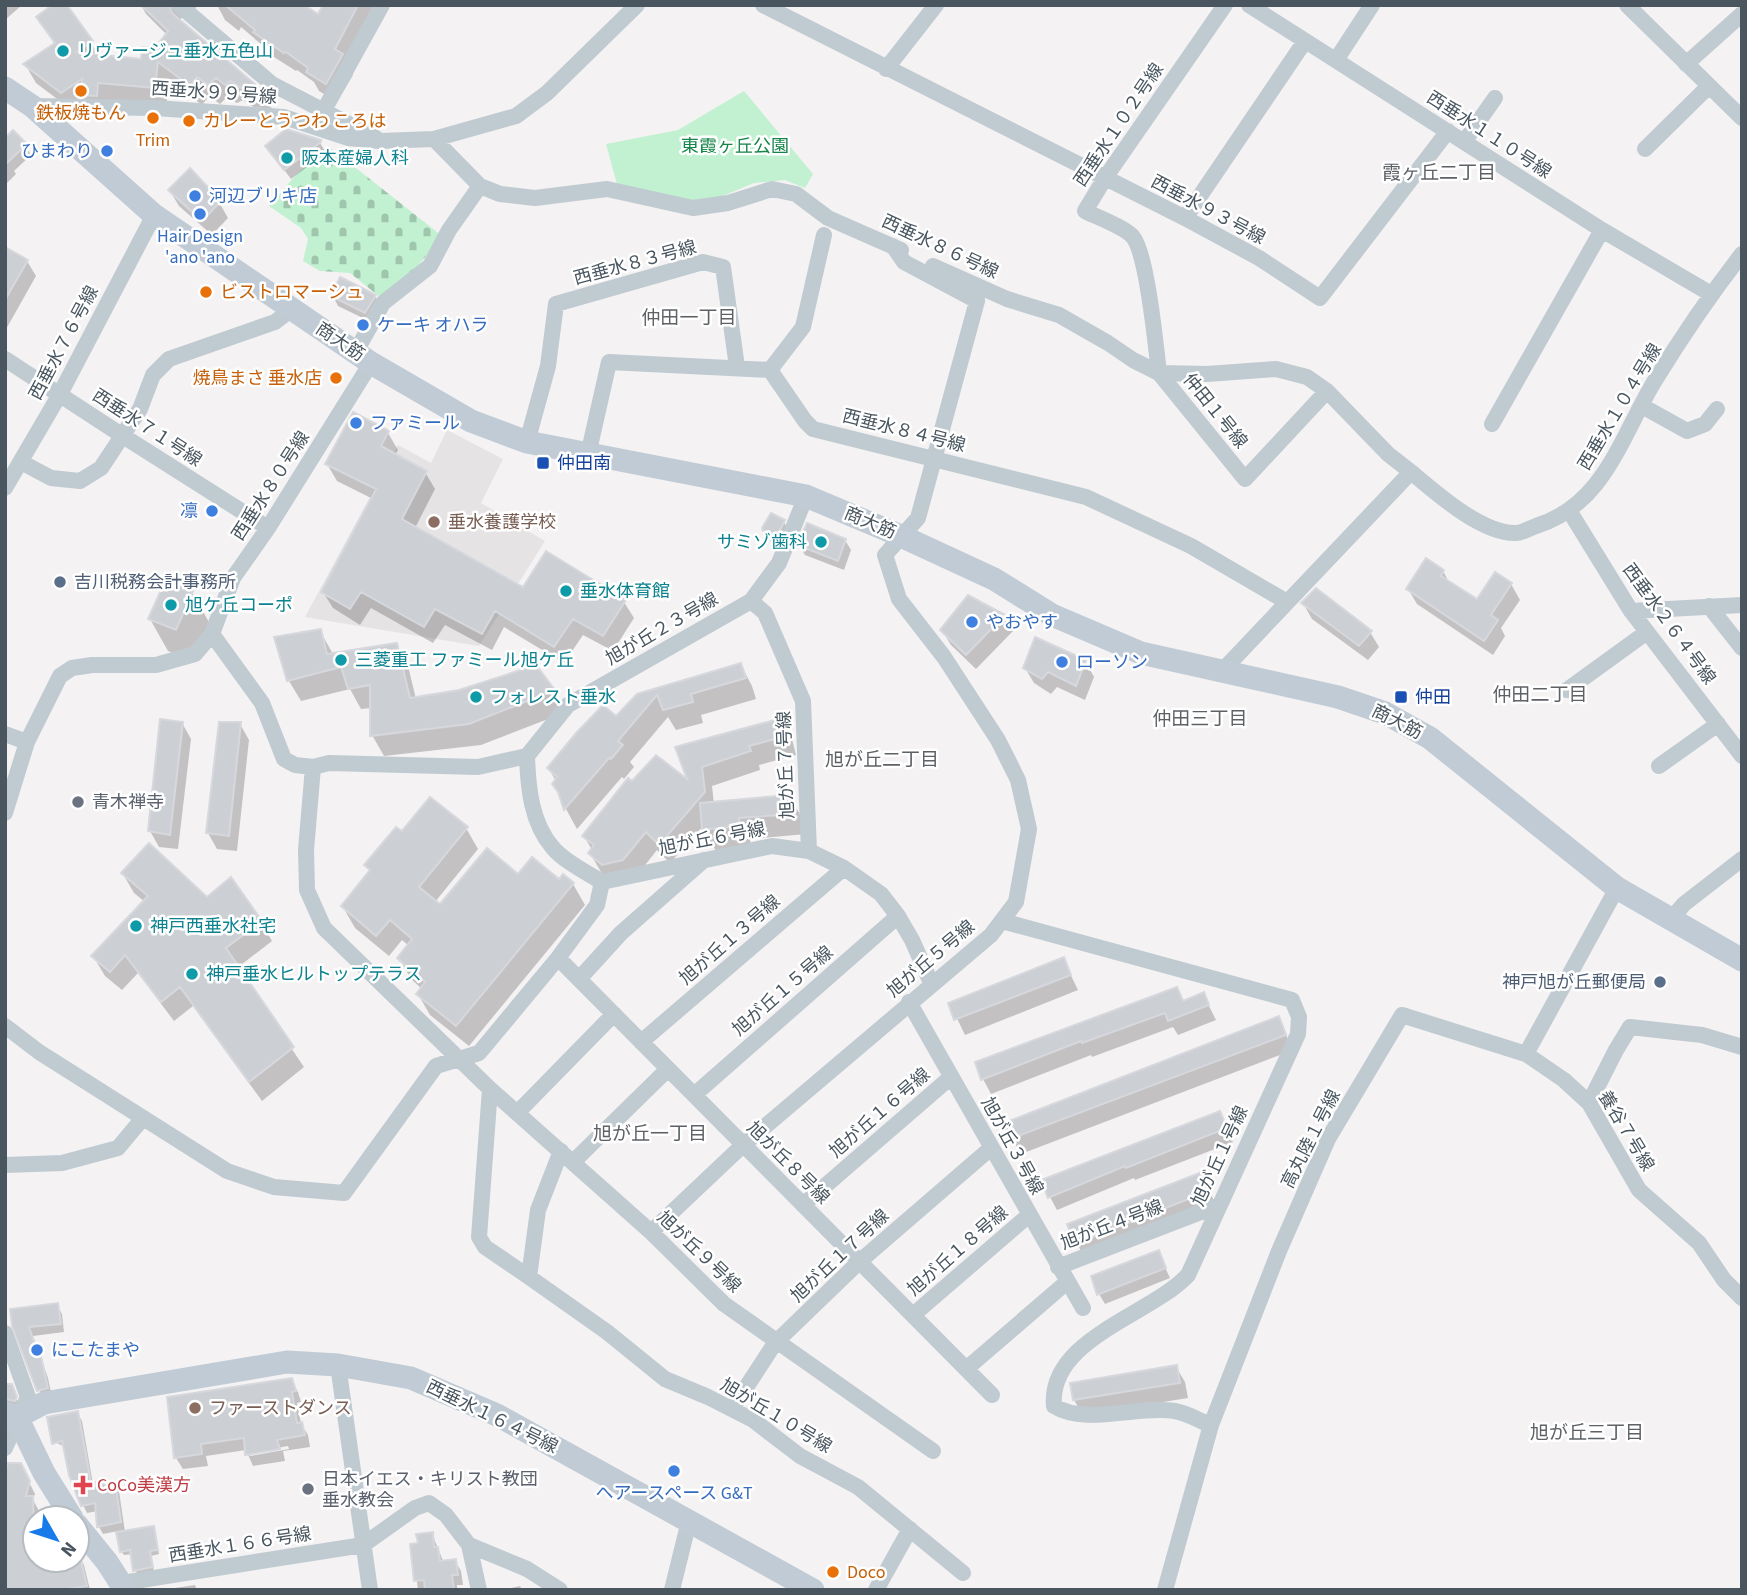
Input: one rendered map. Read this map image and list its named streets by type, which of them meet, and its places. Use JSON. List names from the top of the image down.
{
  "streets": {
    "street": [
      "西垂水９９号線",
      "西垂水１０２号線",
      "西垂水１１０号線",
      "西垂水９３号線",
      "西垂水８６号線",
      "西垂水８３号線",
      "商大筋",
      "西垂水７６号線",
      "西垂水１０４号線",
      "仲田１号線",
      "西垂水７１号線",
      "西垂水８４号線",
      "西垂水８０号線",
      "西垂水２６４号線",
      "旭が丘２３号線",
      "旭が丘７号線",
      "旭が丘６号線",
      "旭が丘１３号線",
      "旭が丘５号線",
      "旭が丘１５号線",
      "旭が丘１６号線",
      "養谷７号線",
      "高丸陸１号線",
      "旭が丘３号線",
      "旭が丘１号線",
      "旭が丘８号線",
      "旭が丘４号線",
      "旭が丘１８号線",
      "旭が丘９号線",
      "旭が丘１７号線",
      "旭が丘１０号線",
      "西垂水１６４号線",
      "西垂水１６６号線"
    ]
  },
  "crossings": [
    ["西垂水９９号線", "商大筋"],
    ["西垂水１０２号線", "西垂水９３号線"],
    ["西垂水１０２号線", "西垂水８６号線"],
    ["西垂水１０２号線", "仲田１号線"],
    ["西垂水１１０号線", "西垂水９３号線"],
    ["西垂水１１０号線", "西垂水１０４号線"],
    ["西垂水８６号線", "西垂水１０４号線"],
    ["西垂水８６号線", "仲田１号線"],
    ["西垂水８６号線", "西垂水８０号線"],
    ["西垂水８３号線", "商大筋"],
    ["商大筋", "西垂水７６号線"],
    ["商大筋", "西垂水８０号線"],
    ["商大筋", "旭が丘５号線"],
    ["西垂水７６号線", "西垂水７１号線"],
    ["西垂水１０４号線", "西垂水２６４号線"],
    ["西垂水７１号線", "西垂水８０号線"],
    ["旭が丘２３号線", "旭が丘７号線"],
    ["旭が丘７号線", "旭が丘６号線"],
    ["旭が丘６号線", "旭が丘１３号線"],
    ["旭が丘６号線", "旭が丘５号線"],
    ["旭が丘６号線", "旭が丘１５号線"],
    ["旭が丘１３号線", "旭が丘８号線"],
    ["旭が丘５号線", "旭が丘３号線"],
    ["旭が丘５号線", "旭が丘１号線"],
    ["旭が丘５号線", "旭が丘８号線"],
    ["旭が丘５号線", "旭が丘９号線"],
    ["旭が丘１５号線", "旭が丘８号線"],
    ["旭が丘１６号線", "旭が丘３号線"],
    ["旭が丘１６号線", "旭が丘８号線"],
    ["養谷７号線", "高丸陸１号線"],
    ["高丸陸１号線", "旭が丘１号線"],
    ["旭が丘３号線", "旭が丘４号線"],
    ["旭が丘３号線", "旭が丘１８号線"],
    ["旭が丘３号線", "旭が丘１７号線"],
    ["旭が丘１号線", "旭が丘４号線"],
    ["旭が丘８号線", "旭が丘１８号線"],
    ["旭が丘８号線", "旭が丘１７号線"],
    ["旭が丘９号線", "旭が丘１７号線"],
    ["旭が丘９号線", "旭が丘１０号線"],
    ["旭が丘１７号線", "旭が丘１０号線"]
  ],
  "districts": [
    "霞ヶ丘二丁目",
    "仲田一丁目",
    "仲田二丁目",
    "仲田三丁目",
    "旭が丘二丁目",
    "旭が丘一丁目",
    "旭が丘三丁目"
  ],
  "parks": ["東霞ヶ丘公園"],
  "places": {
    "other": [
      "リヴァージュ垂水五色山",
      "鉄板焼もん",
      "Trim",
      "カレーとうつわ ころは",
      "ひまわり",
      "阪本産婦人科",
      "河辺ブリキ店",
      "Hair Design 'ano 'ano",
      "ビストロマーシュ",
      "ケーキ オハラ",
      "焼鳥まさ 垂水店",
      "ファミール",
      "凛",
      "垂水養護学校",
      "サミゾ歯科",
      "吉川税務会計事務所",
      "垂水体育館",
      "旭ケ丘コーポ",
      "やおやす",
      "三菱重工 ファミール旭ケ丘",
      "ローソン",
      "フォレスト垂水",
      "青木禅寺",
      "神戸西垂水社宅",
      "神戸垂水ヒルトップテラス",
      "神戸旭が丘郵便局",
      "にこたまや",
      "ファーストダンス",
      "ヘアースペース G&T",
      "日本イエス・キリスト教団 垂水教会",
      "Doco"
    ],
    "transit": ["仲田南", "仲田"],
    "health": ["CoCo美漢方"]
  },
  "north": "bottom right"
}
